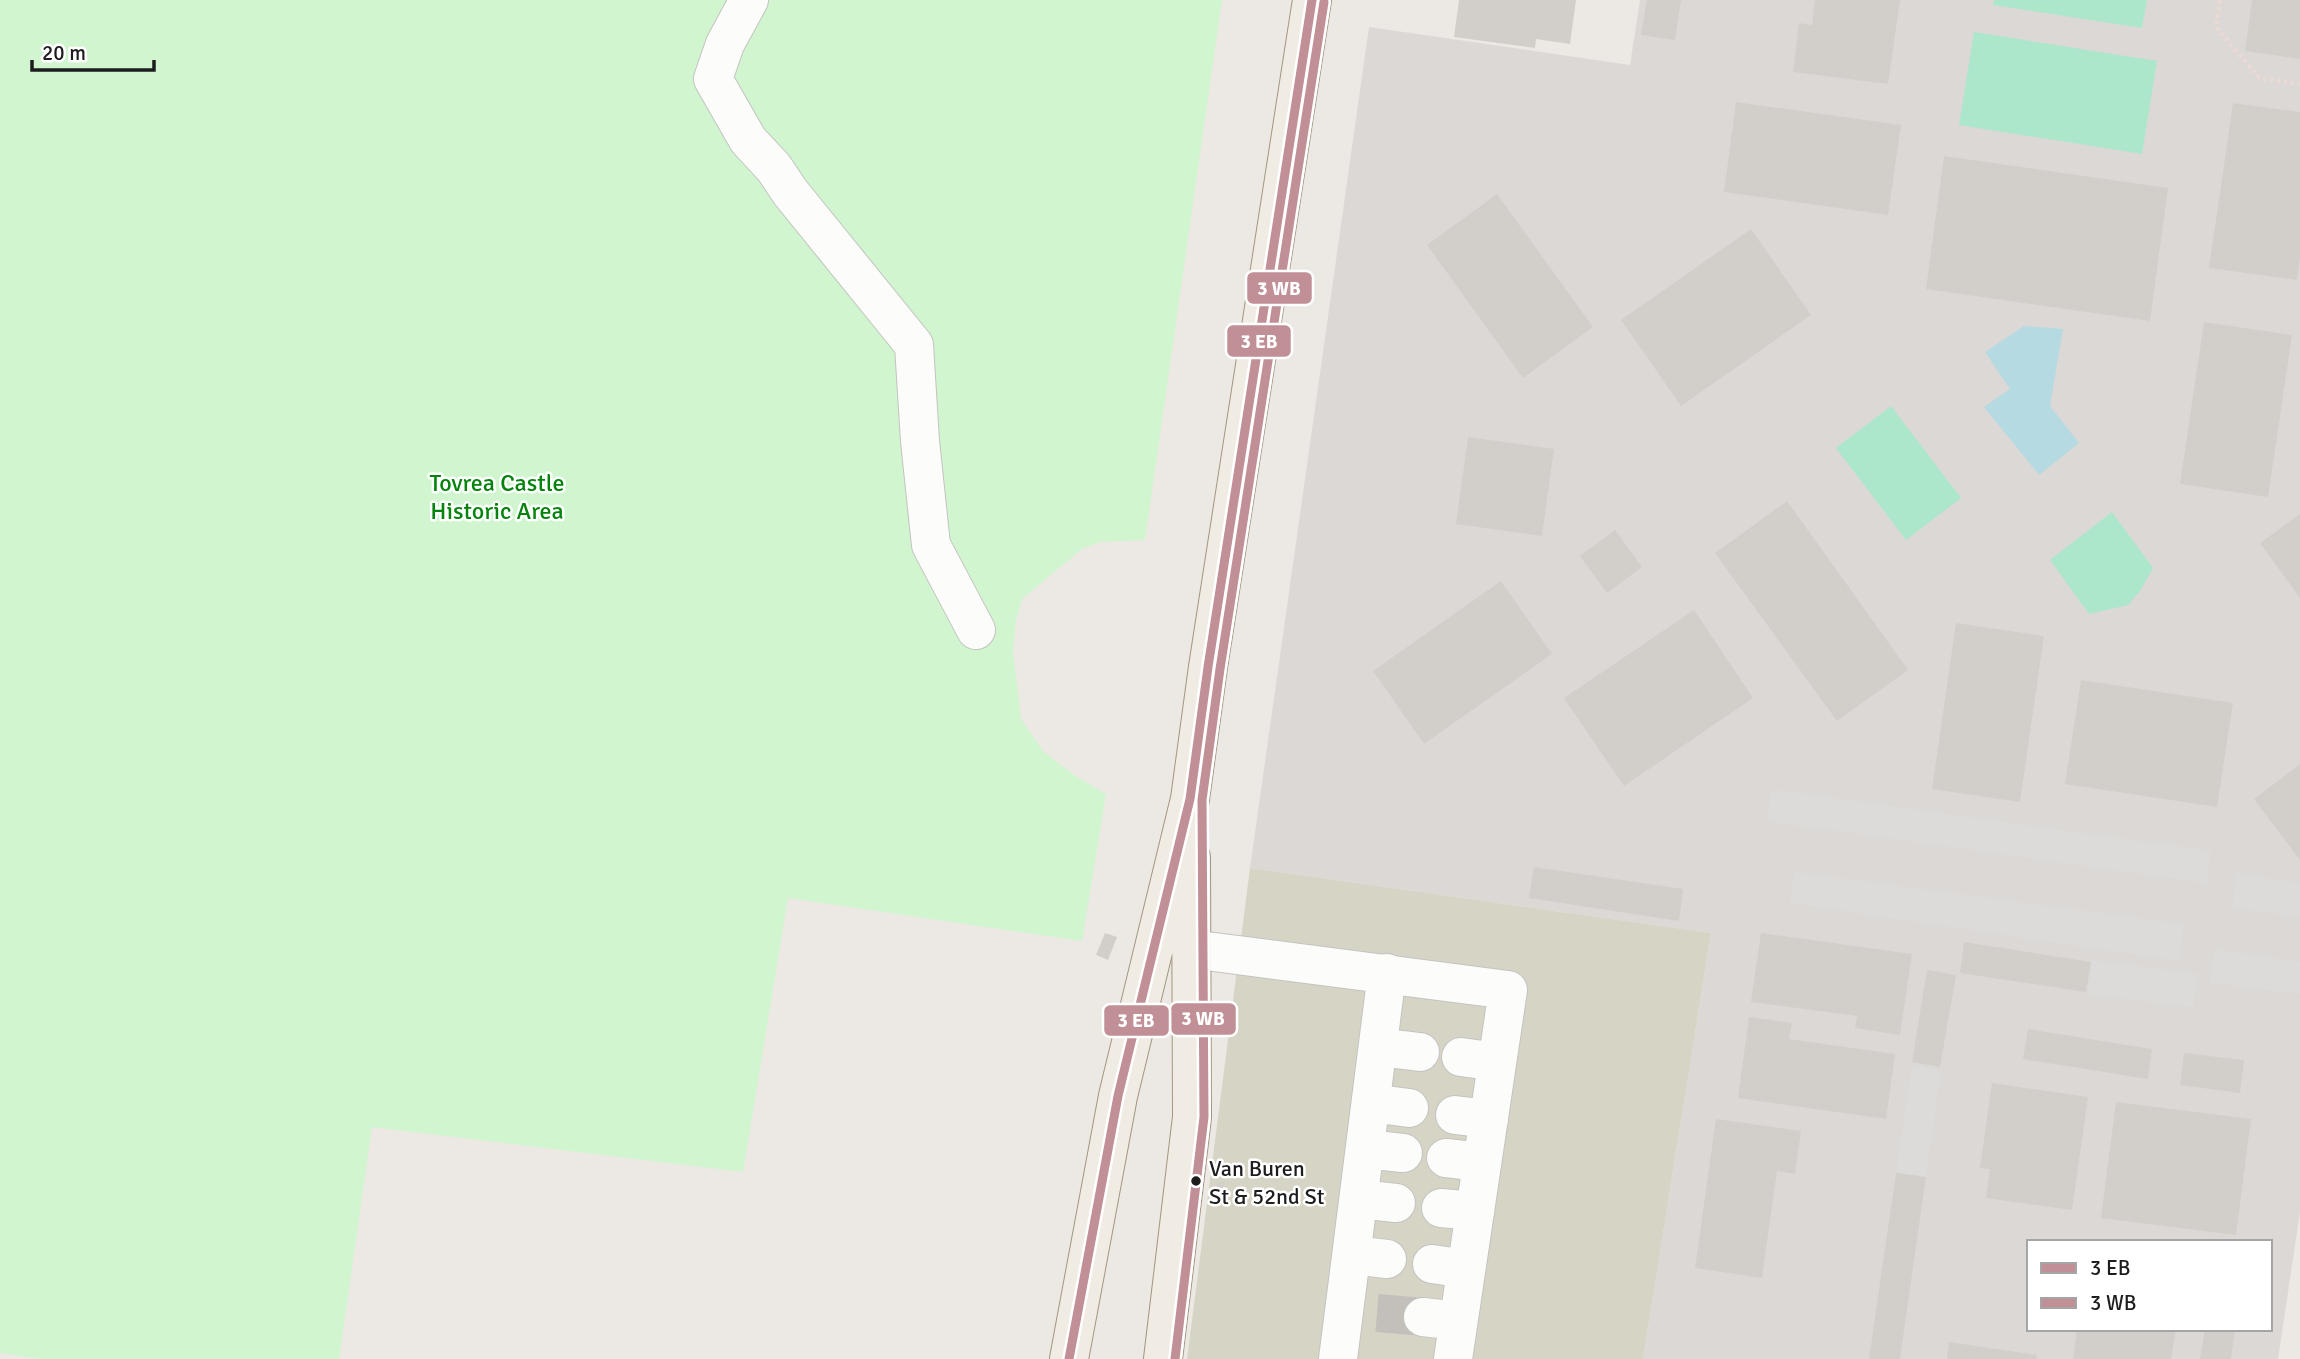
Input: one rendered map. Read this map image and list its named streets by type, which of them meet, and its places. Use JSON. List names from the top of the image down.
{
  "parks": ["Tovrea Castle Historic Area"],
  "places": ["Van Buren St & 52nd St"],
  "legend": ["3 EB", "3 WB"],
  "scale_bar": "20 m"
}
